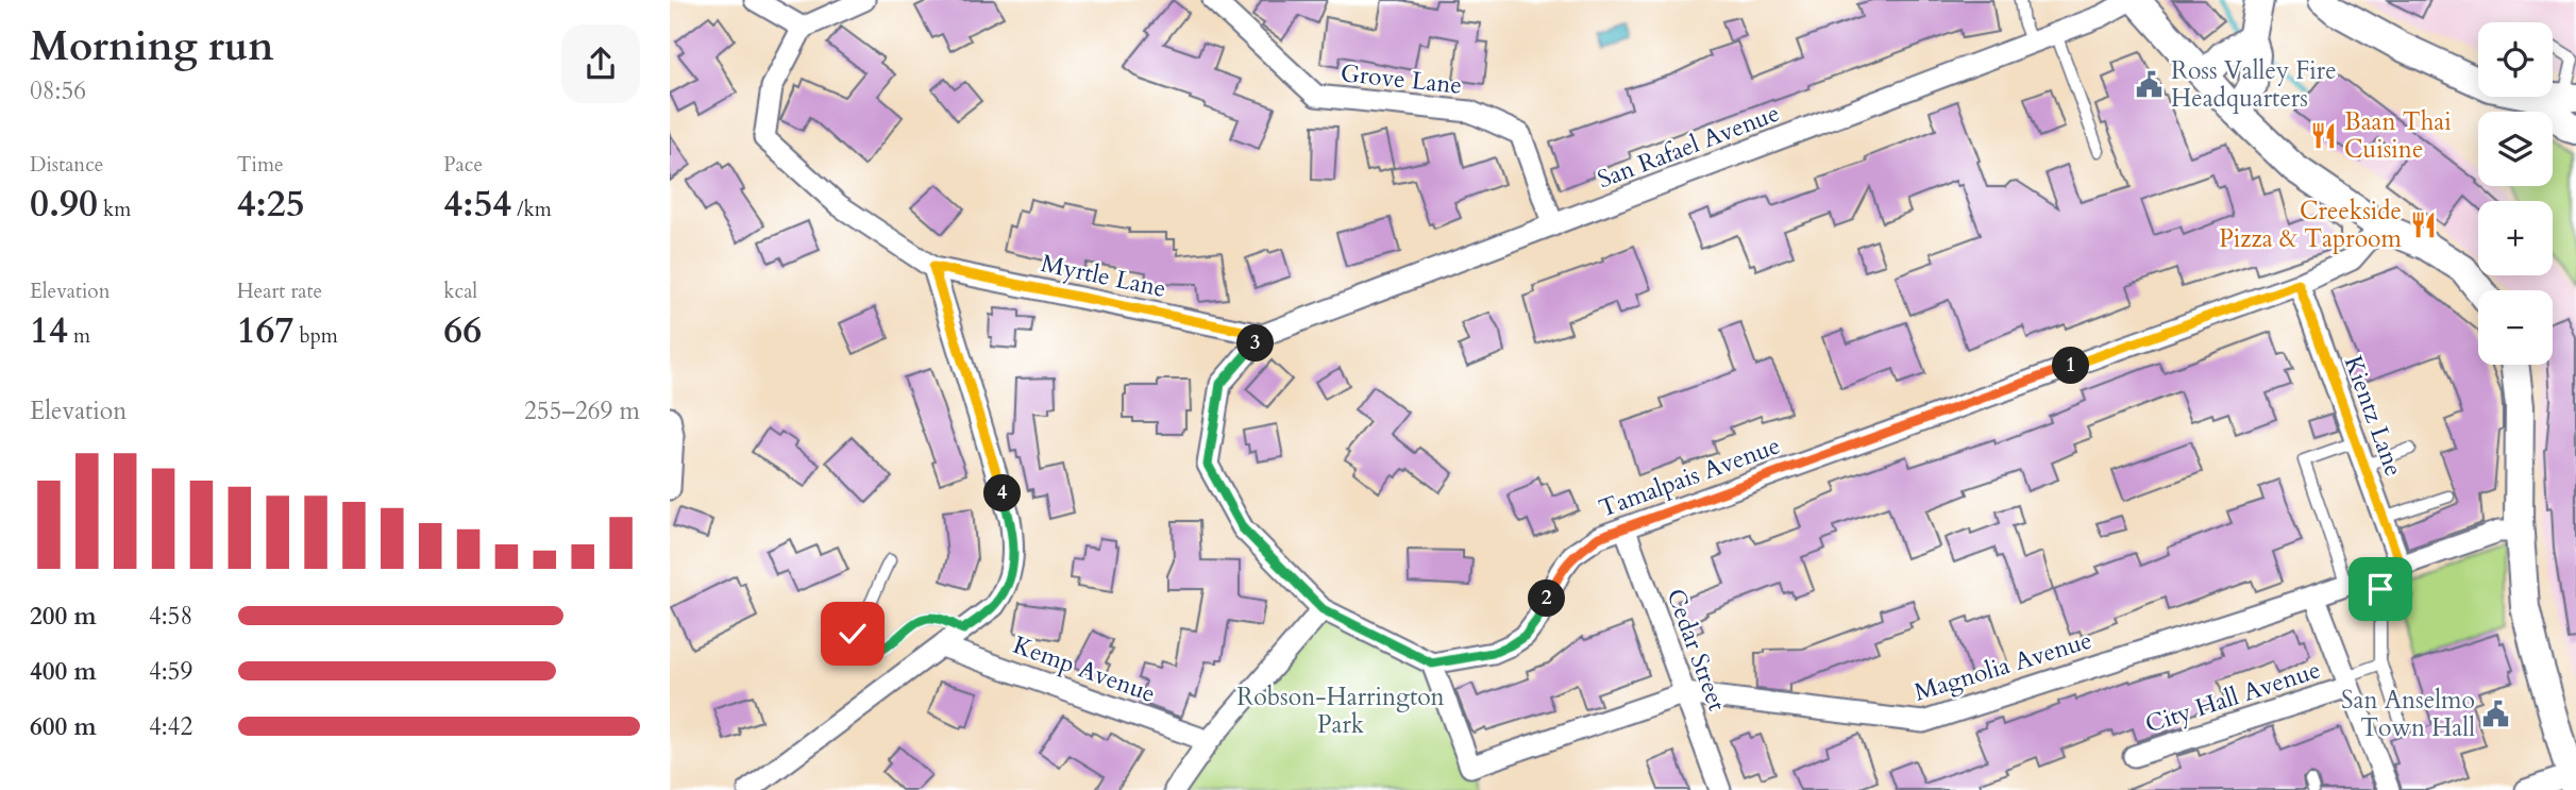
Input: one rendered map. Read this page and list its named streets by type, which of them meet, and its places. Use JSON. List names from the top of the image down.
{
  "streets": {
    "street": [
      "Grove Lane",
      "San Rafael Avenue",
      "Myrtle Lane",
      "Kientz Lane",
      "Tamalpais Avenue",
      "Cedar Street",
      "Magnolia Avenue",
      "Kemp Avenue",
      "City Hall Avenue"
    ]
  },
  "crossings": [
    ["Grove Lane", "San Rafael Avenue"],
    ["San Rafael Avenue", "Myrtle Lane"],
    ["Kientz Lane", "Tamalpais Avenue"],
    ["Kientz Lane", "Magnolia Avenue"],
    ["Tamalpais Avenue", "Cedar Street"],
    ["Tamalpais Avenue", "Magnolia Avenue"],
    ["Cedar Street", "Magnolia Avenue"]
  ],
  "parks": ["Robson-Harrington Park"],
  "places": {
    "public building": ["Ross Valley Fire Headquarters", "San Anselmo Town Hall"],
    "restaurant": ["Baan Thai Cuisine", "Creekside Pizza & Taproom"]
  },
  "page": {
    "heading": ["Morning run", "08:56"],
    "map_buttons": ["+", "−"],
    "stats": [
      ["Distance", "0.90 km"],
      ["Time", "4:25"],
      ["Pace", "4:54 /km"],
      ["Elevation", "14 m"],
      ["Heart rate", "167 bpm"],
      ["kcal", "66"]
    ],
    "pins": [
      "3",
      "1",
      "4",
      "2"
    ],
    "chart": ["Elevation", "255–269 m"],
    "list": [
      {
        "name": "200 m",
        "note": "4:58"
      },
      {
        "name": "400 m",
        "note": "4:59"
      },
      {
        "name": "600 m",
        "note": "4:42"
      }
    ]
  }
}
